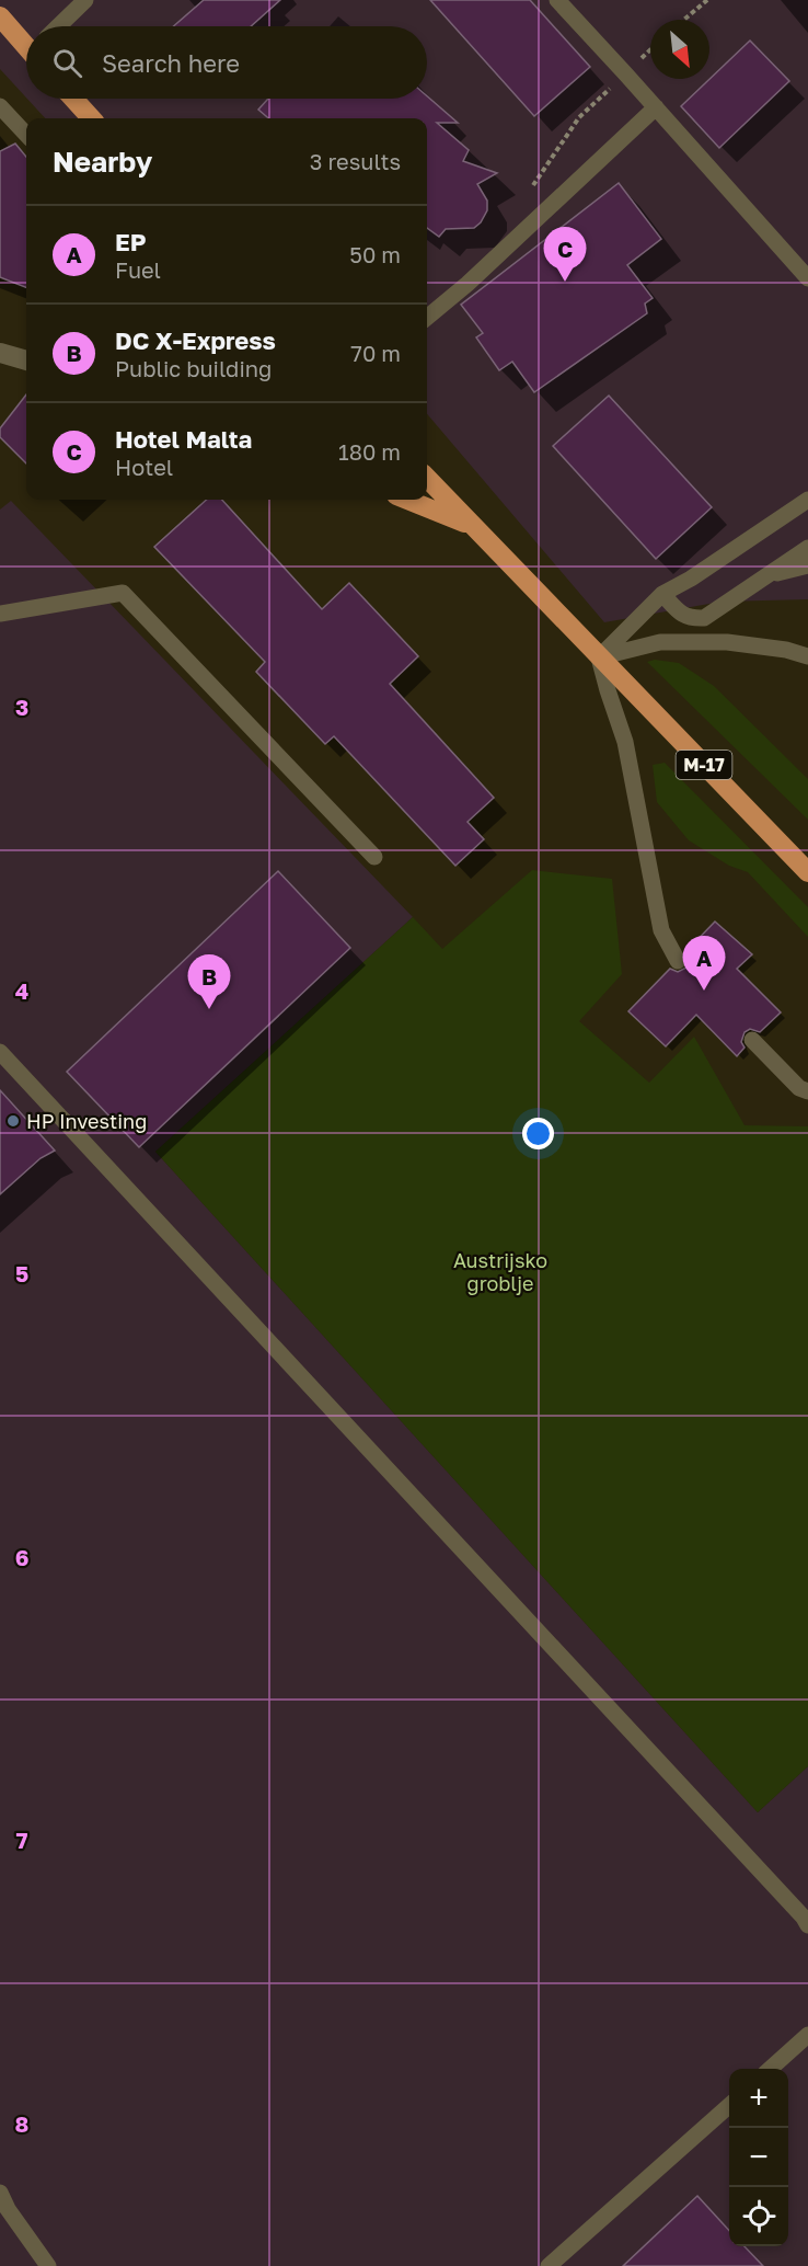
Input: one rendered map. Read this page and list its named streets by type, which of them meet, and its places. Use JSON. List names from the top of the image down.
{
  "streets": {
    "main road": ["M-17"]
  },
  "parks": ["Austrijsko groblje"],
  "places": ["HP Investing"],
  "north": "bottom right",
  "page": {
    "search": "Search here",
    "heading": ["Nearby", "3 results"],
    "list": [
      {
        "mark": "A",
        "name": "EP",
        "note": "Fuel",
        "value": "50 m"
      },
      {
        "mark": "B",
        "name": "DC X-Express",
        "note": "Public building",
        "value": "70 m"
      },
      {
        "mark": "C",
        "name": "Hotel Malta",
        "note": "Hotel",
        "value": "180 m"
      }
    ],
    "pins": ["C", "A", "B"],
    "map_buttons": ["+", "−"]
  },
  "grid": {
    "rows": [
      "3",
      "4",
      "5",
      "6",
      "7",
      "8"
    ]
  }
}
